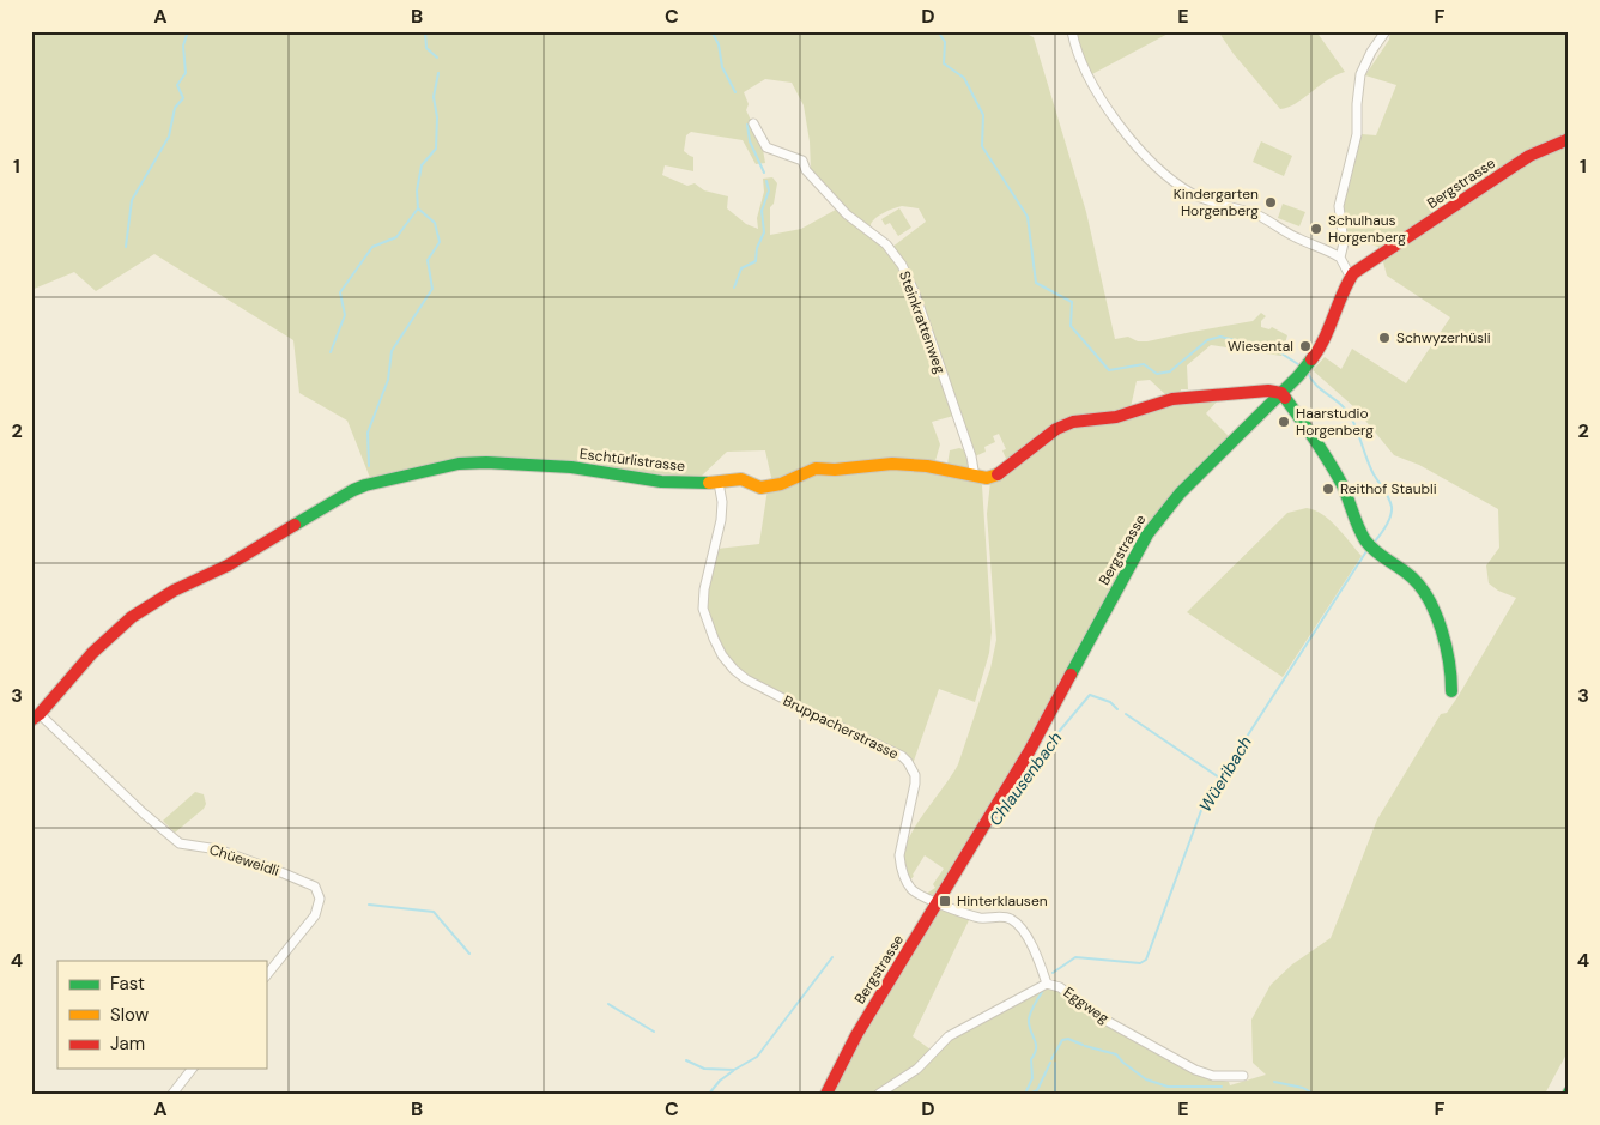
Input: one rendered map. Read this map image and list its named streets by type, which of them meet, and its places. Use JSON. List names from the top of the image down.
{
  "streets": {
    "street": [
      "Bergstrasse",
      "Steinkrattenweg",
      "Eschtürlistrasse",
      "Bruppacherstrasse",
      "Chüeweidli",
      "Eggweg"
    ]
  },
  "crossings": [
    ["Bergstrasse", "Eschtürlistrasse"],
    ["Bergstrasse", "Bruppacherstrasse"],
    ["Steinkrattenweg", "Eschtürlistrasse"],
    ["Eschtürlistrasse", "Bruppacherstrasse"],
    ["Eschtürlistrasse", "Chüeweidli"],
    ["Bruppacherstrasse", "Eggweg"]
  ],
  "water": ["Wüeribach", "Chlausenbach"],
  "places": {
    "other": [
      "Kindergarten Horgenberg",
      "Schulhaus Horgenberg",
      "Schwyzerhüsli",
      "Wiesental",
      "Haarstudio Horgenberg",
      "Reithof Staubli"
    ],
    "transit": ["Hinterklausen"]
  },
  "legend": ["Fast", "Slow", "Jam"],
  "grid": {
    "columns": [
      "A",
      "B",
      "C",
      "D",
      "E",
      "F"
    ],
    "rows": [
      "1",
      "2",
      "3",
      "4"
    ]
  }
}
